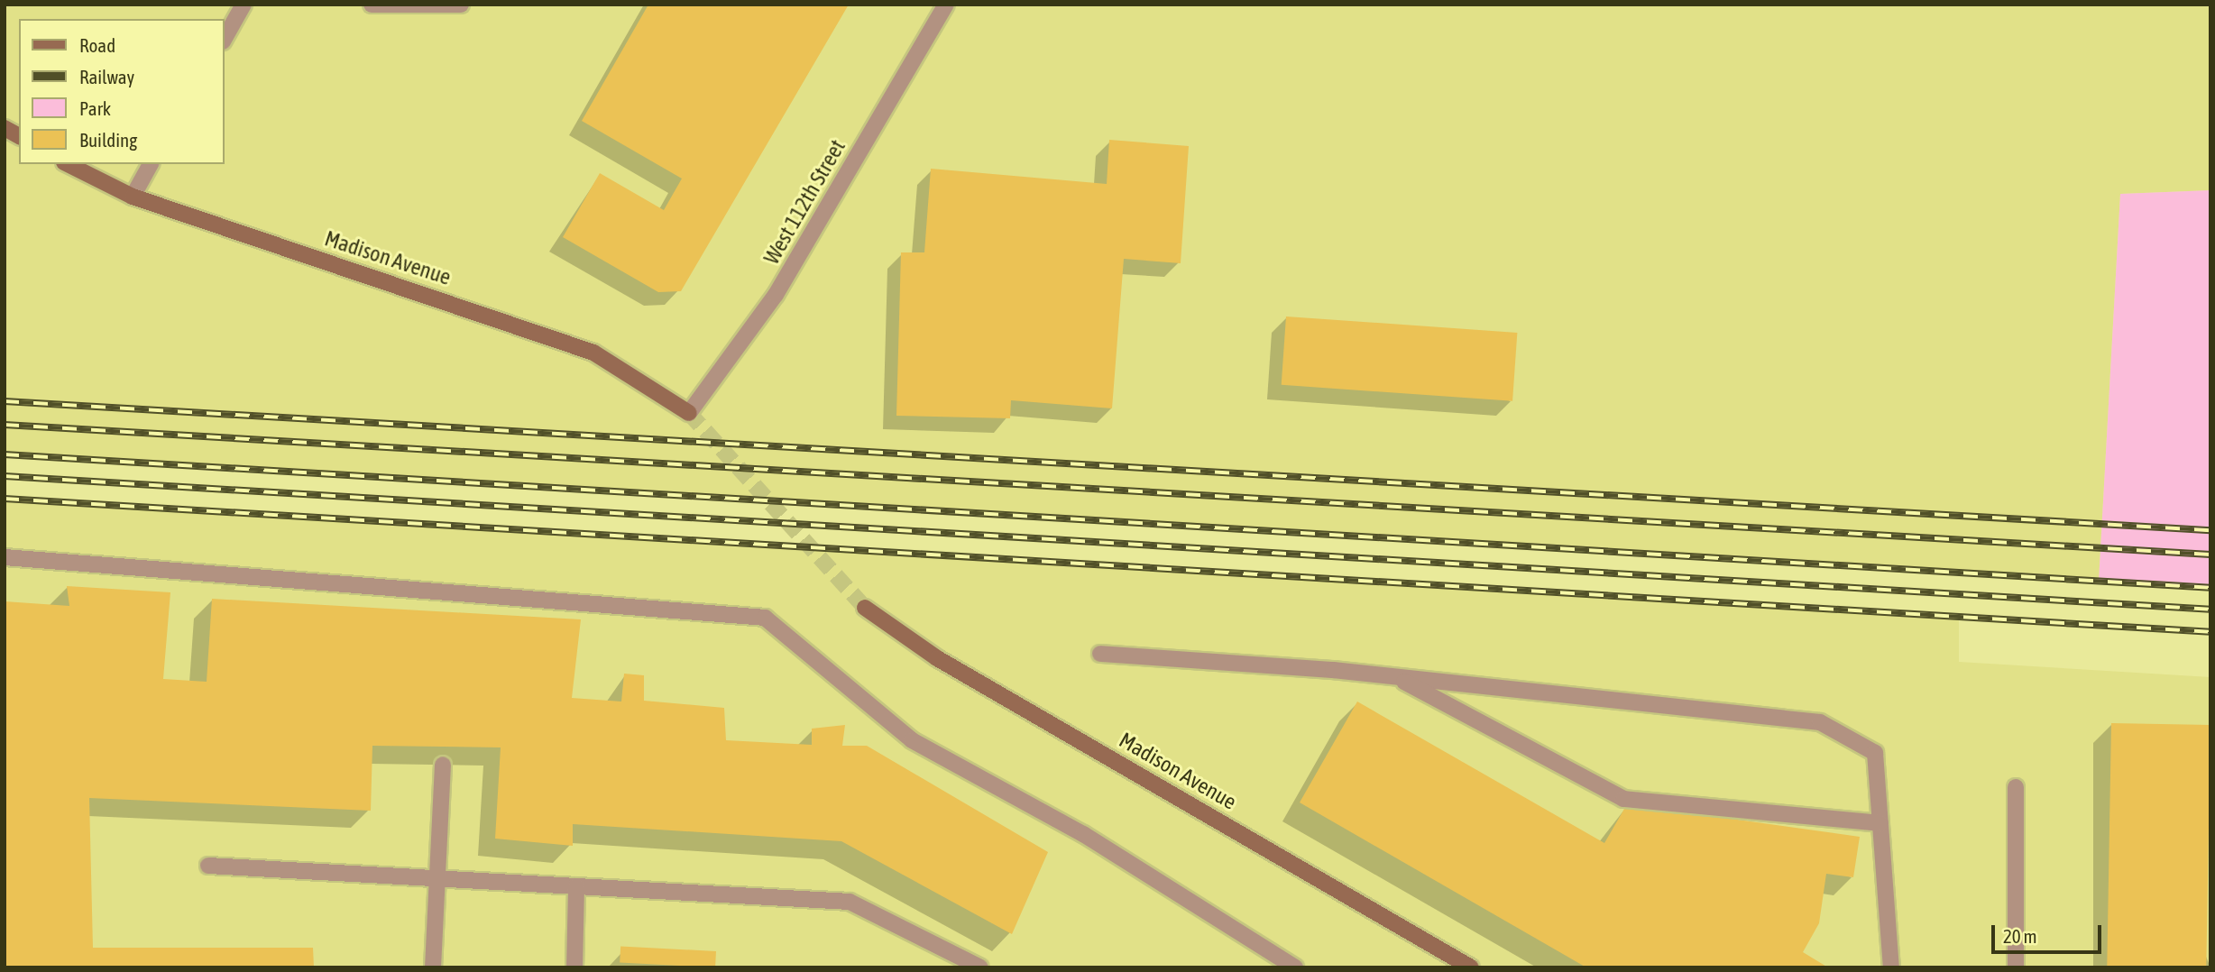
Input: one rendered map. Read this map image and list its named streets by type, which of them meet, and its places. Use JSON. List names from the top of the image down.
{
  "streets": {
    "main road": ["Madison Avenue"],
    "street": ["West 112th Street"]
  },
  "crossings": [
    ["West 112th Street", "Madison Avenue"]
  ],
  "legend": [
    "Road",
    "Railway",
    "Park",
    "Building"
  ],
  "scale_bar": "20 m"
}
